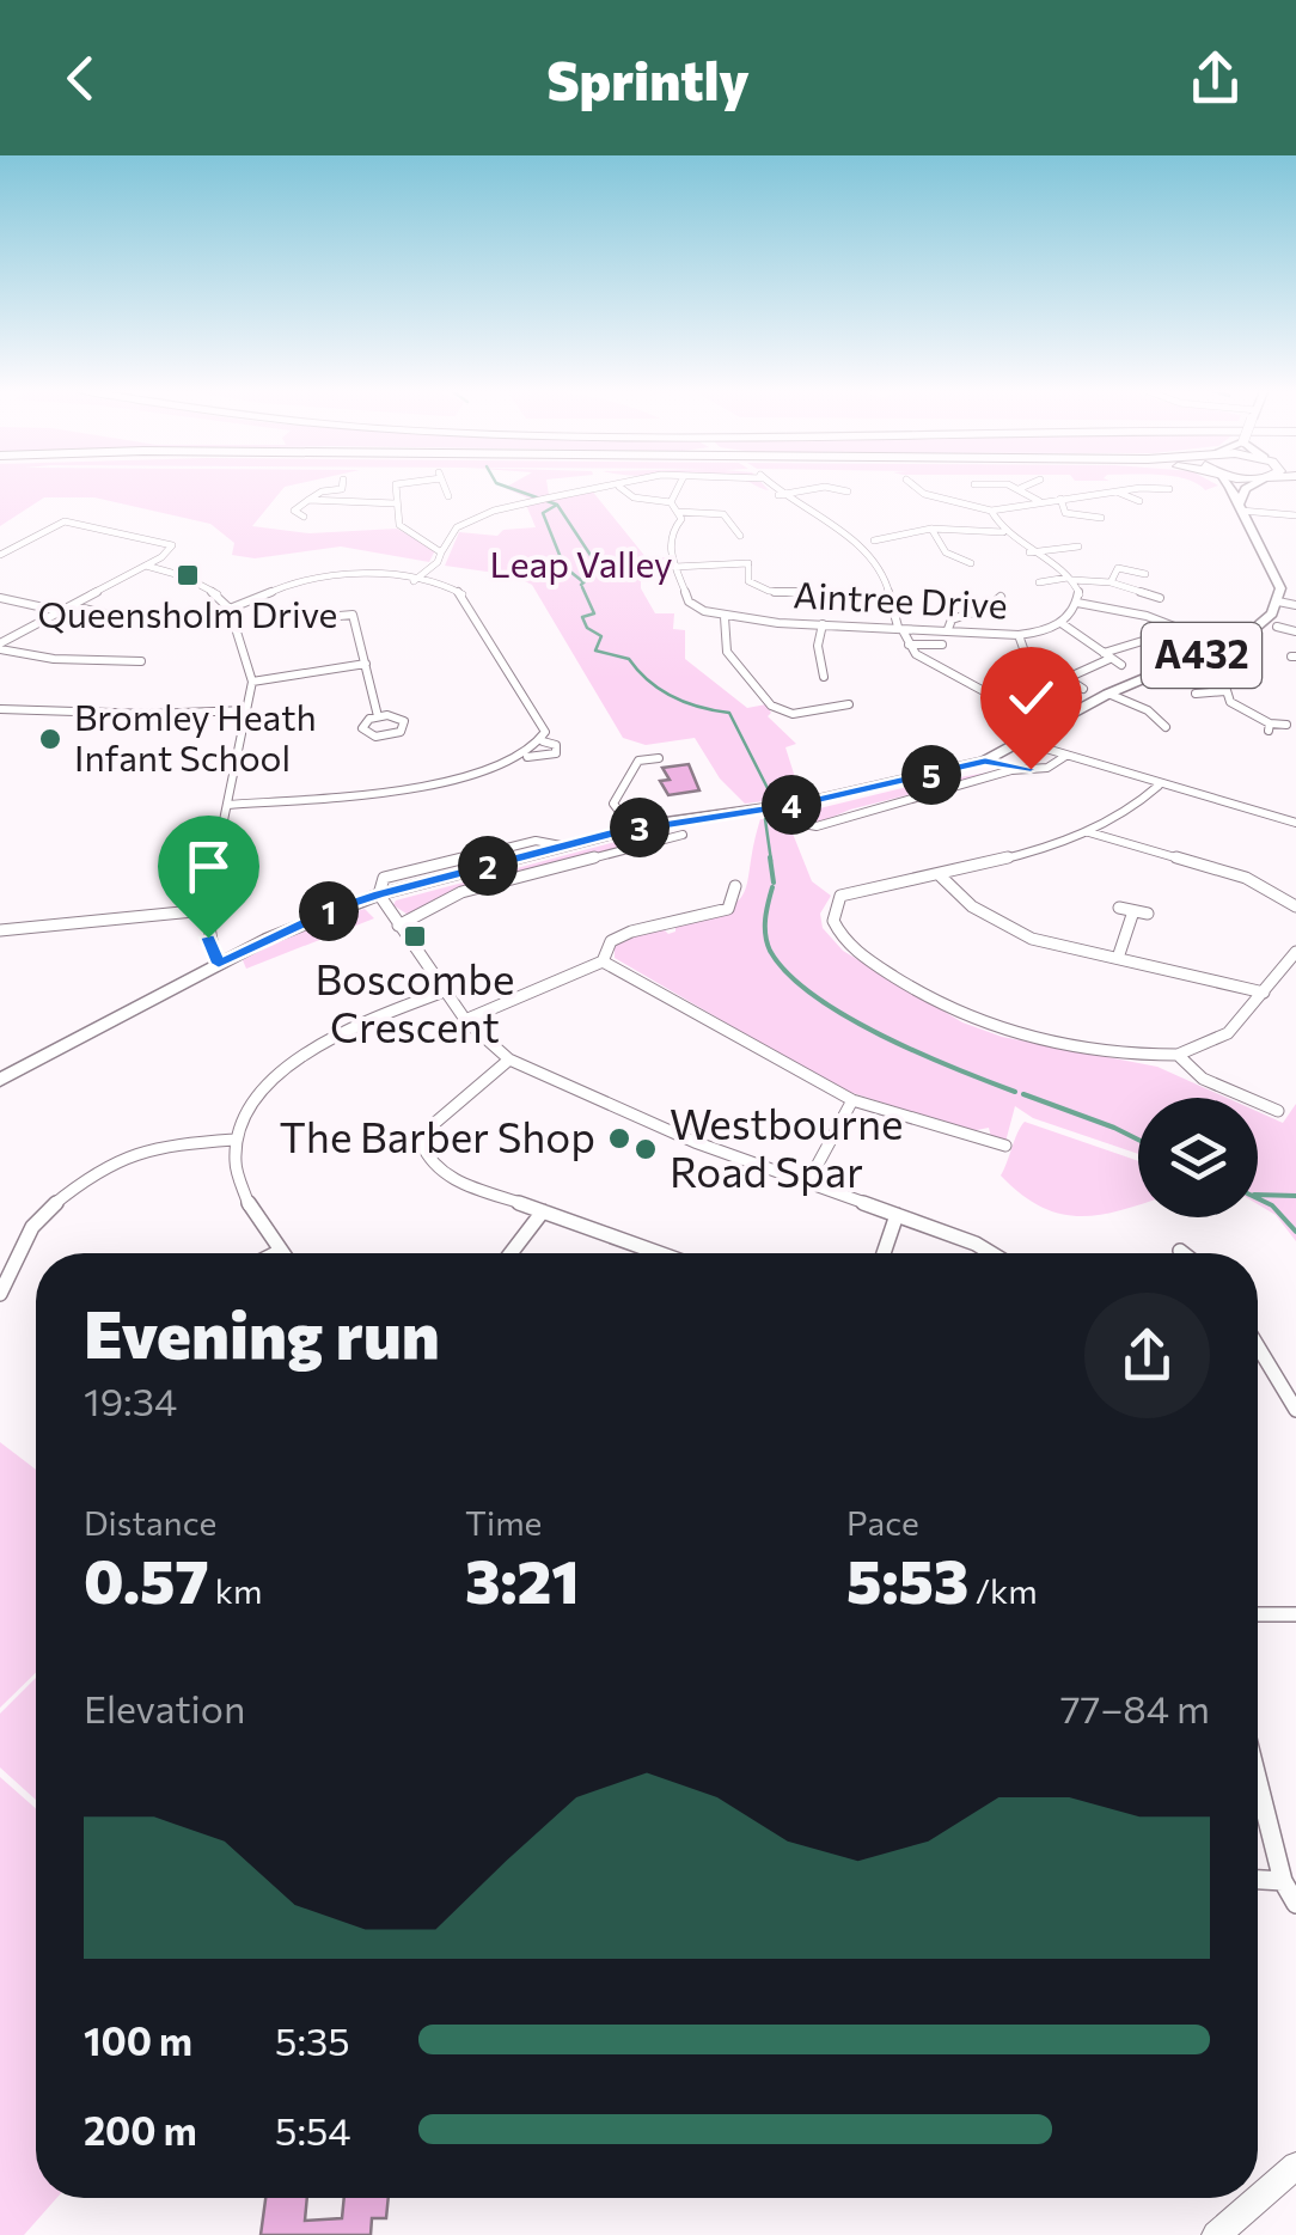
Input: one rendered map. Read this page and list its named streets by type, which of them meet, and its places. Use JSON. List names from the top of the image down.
{
  "streets": {
    "main road": ["A432"],
    "street": ["Aintree Drive"]
  },
  "parks": ["Leap Valley"],
  "places": {
    "transit": ["Queensholm Drive", "Boscombe Crescent"],
    "other": ["Bromley Heath Infant School", "The Barber Shop", "Westbourne Road Spar"]
  },
  "page": {
    "header": "Sprintly",
    "pins": [
      "5",
      "4",
      "3",
      "2",
      "1"
    ],
    "heading": ["Evening run", "19:34"],
    "stats": [
      ["Distance", "0.57 km"],
      ["Time", "3:21"],
      ["Pace", "5:53 /km"]
    ],
    "chart": ["Elevation", "77–84 m"],
    "list": [
      {
        "name": "100 m",
        "note": "5:35"
      },
      {
        "name": "200 m",
        "note": "5:54"
      }
    ]
  }
}
